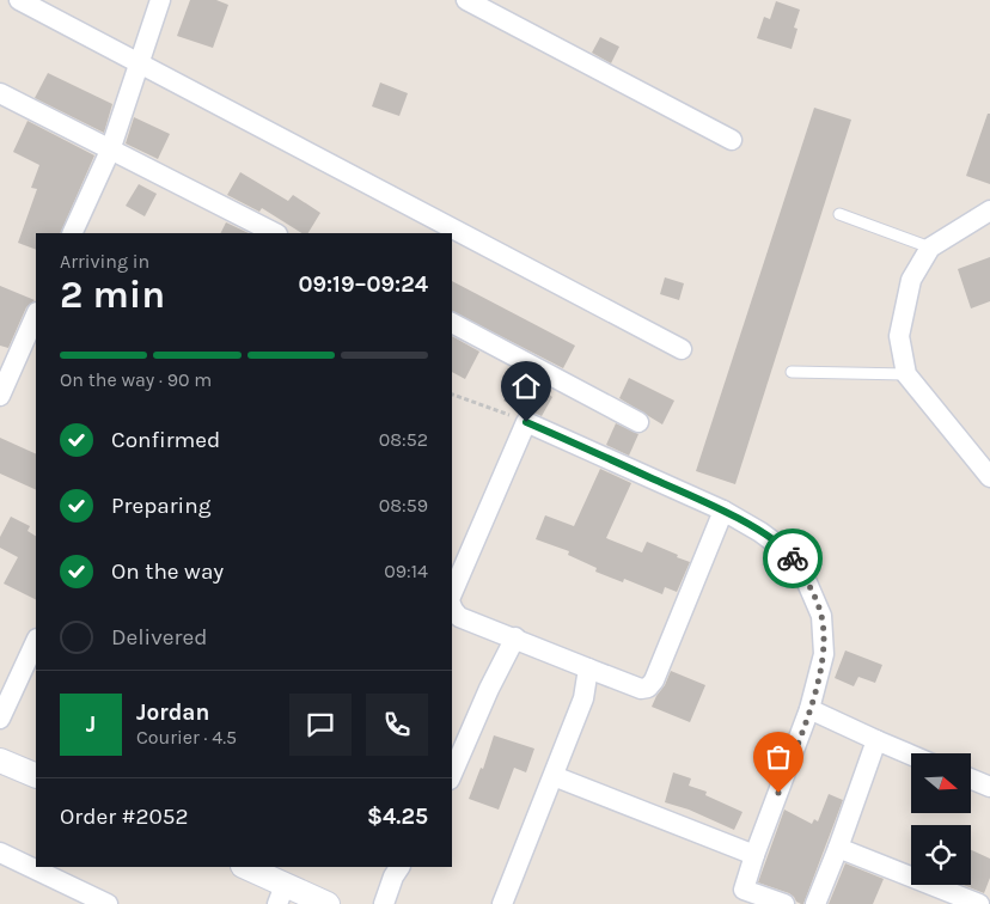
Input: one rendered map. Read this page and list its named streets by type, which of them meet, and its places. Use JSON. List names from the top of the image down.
{
  "north": "right",
  "page": {
    "heading": ["2 min", "Arriving in", "09:19–09:24"],
    "panel": [
      "Jordan",
      "Courier · 4.5",
      "Order #2052",
      "$4.25"
    ],
    "bar": "On the way · 90 m",
    "list": [
      ["Confirmed", "08:52"],
      ["Preparing", "08:59"],
      ["On the way", "09:14"],
      "Delivered"
    ],
    "round": "J"
  }
}
